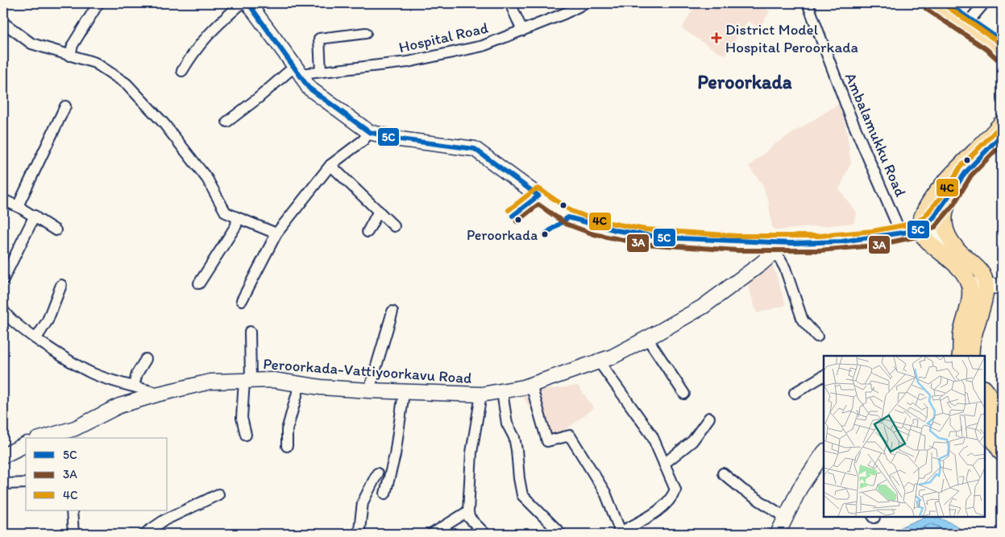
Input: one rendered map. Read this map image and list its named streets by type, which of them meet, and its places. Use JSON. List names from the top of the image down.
{
  "streets": {
    "main road": ["Peroorkada-Vattiyoorkavu Road"],
    "street": ["Hospital Road", "Ambalamukku Road"]
  },
  "districts": ["Peroorkada"],
  "places": {
    "health": ["District Model Hospital Peroorkada"],
    "other": ["Peroorkada"]
  },
  "lines": ["transit line 5C", "transit line 4C", "transit line 3A"],
  "legend": ["5C", "3A", "4C"]
}
